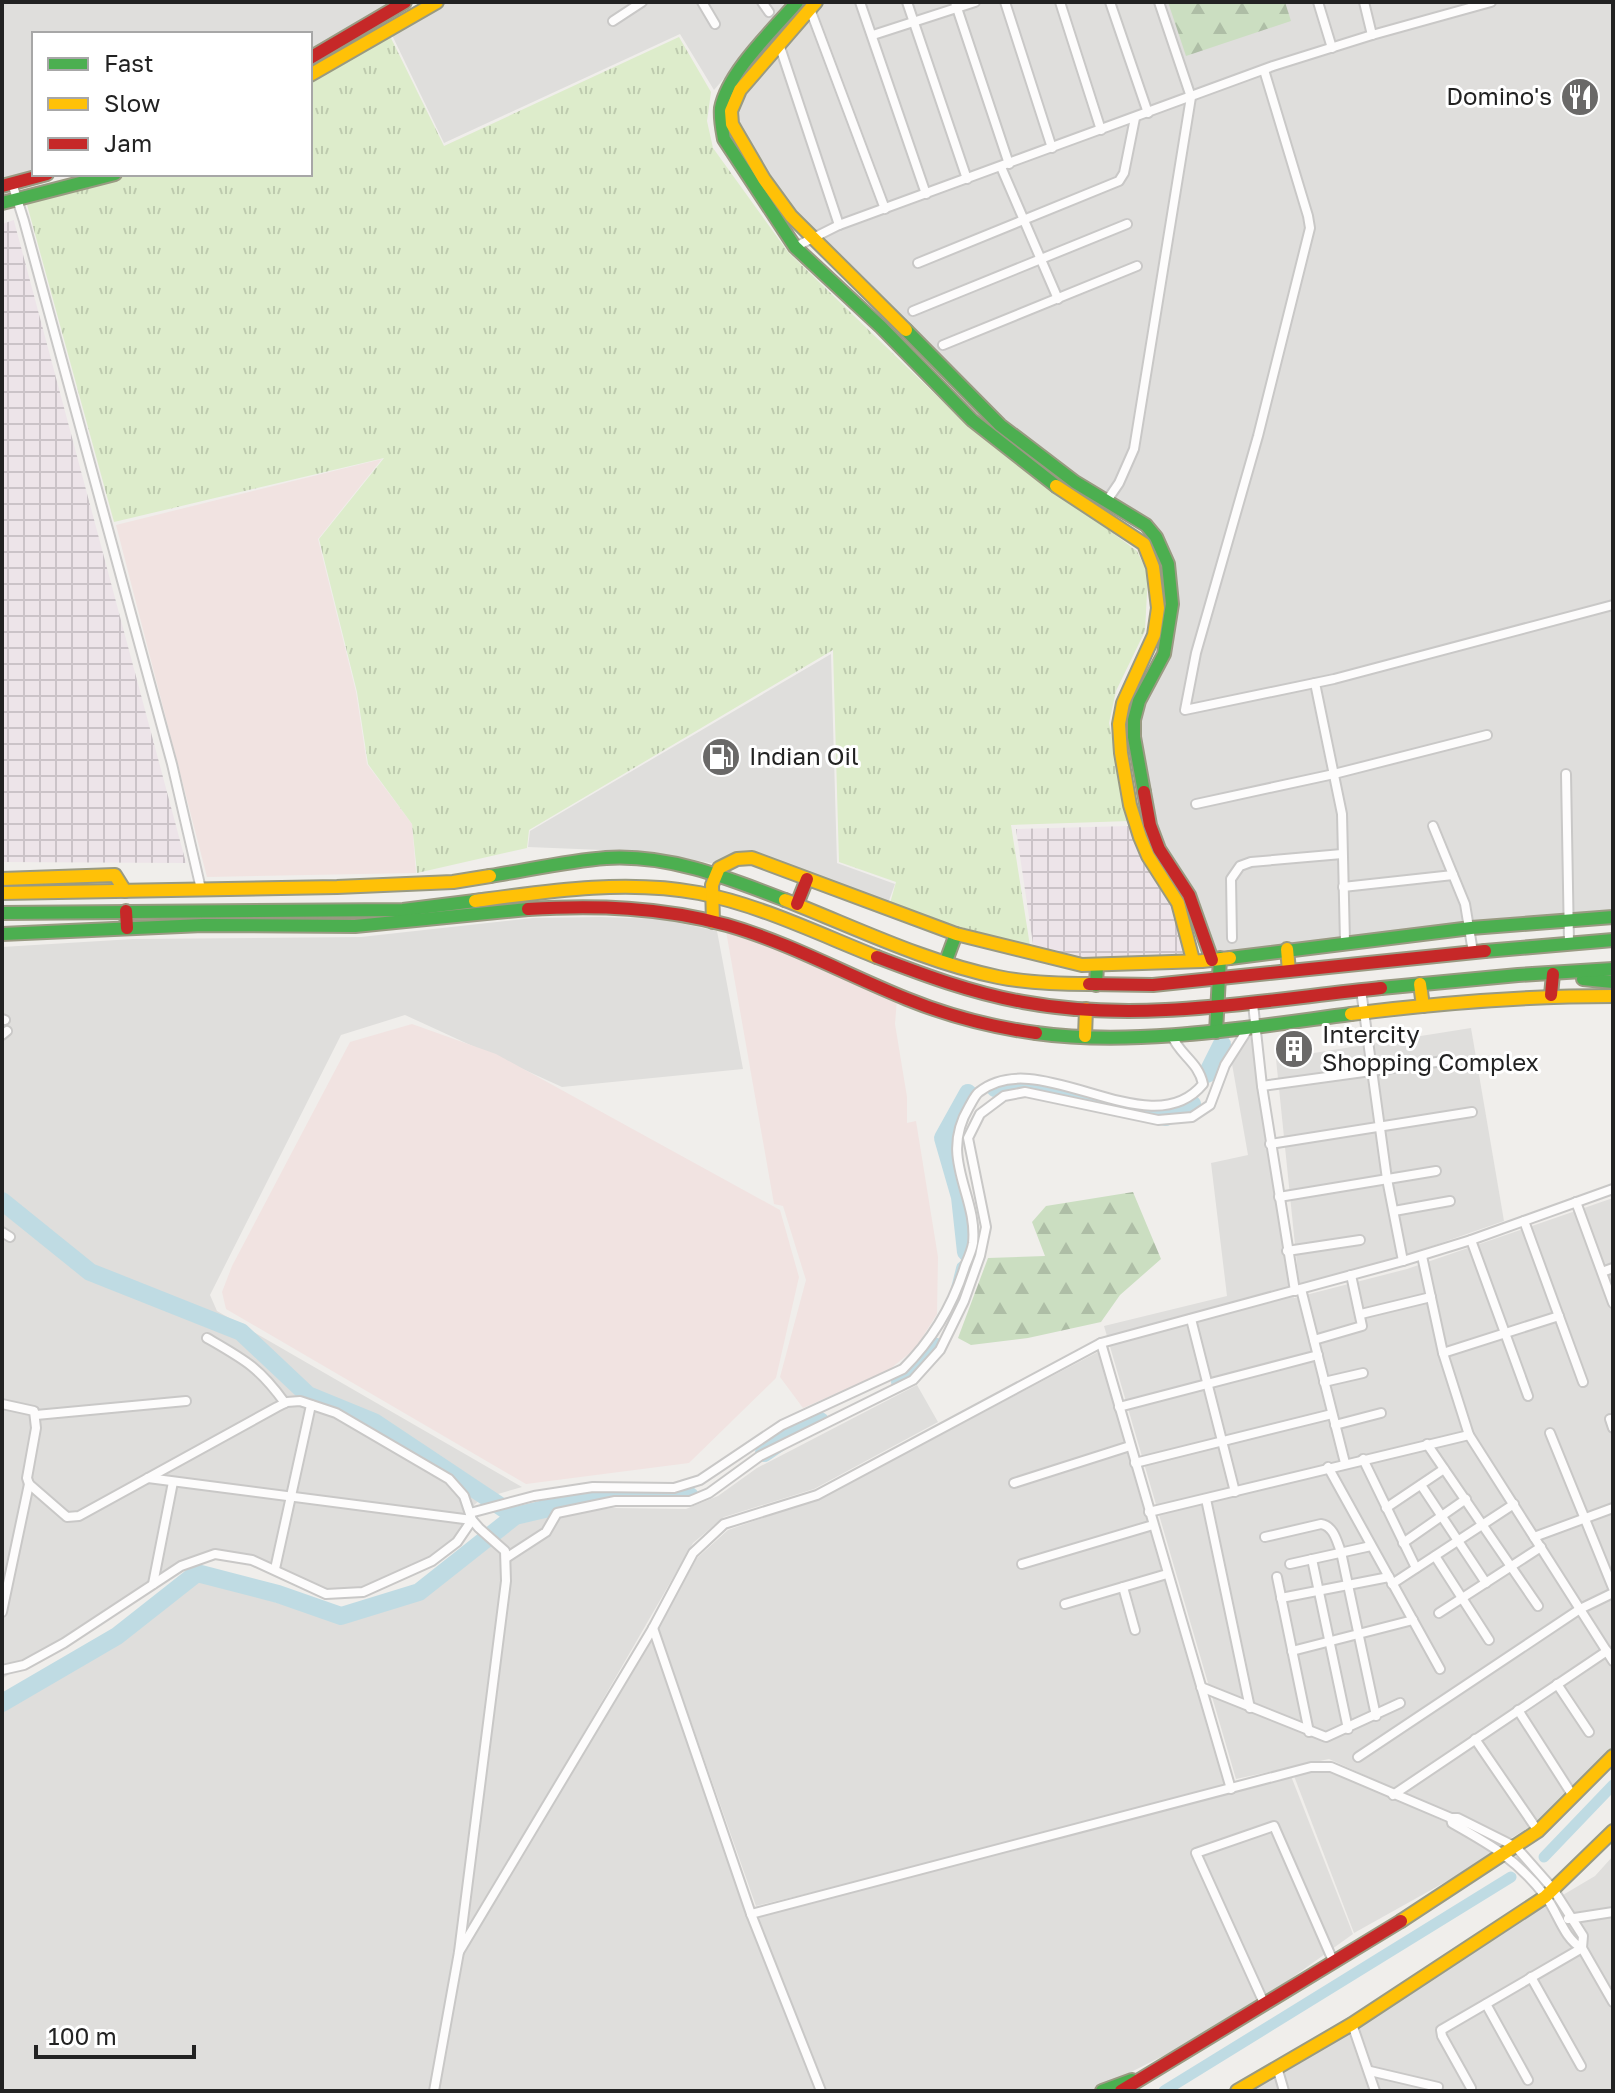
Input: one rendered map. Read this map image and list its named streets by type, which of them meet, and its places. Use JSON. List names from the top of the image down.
{
  "places": {
    "restaurant": ["Domino's"],
    "fuel station": ["Indian Oil"],
    "building": ["Intercity Shopping Complex"]
  },
  "legend": ["Fast", "Slow", "Jam"],
  "scale_bar": "100 m"
}
